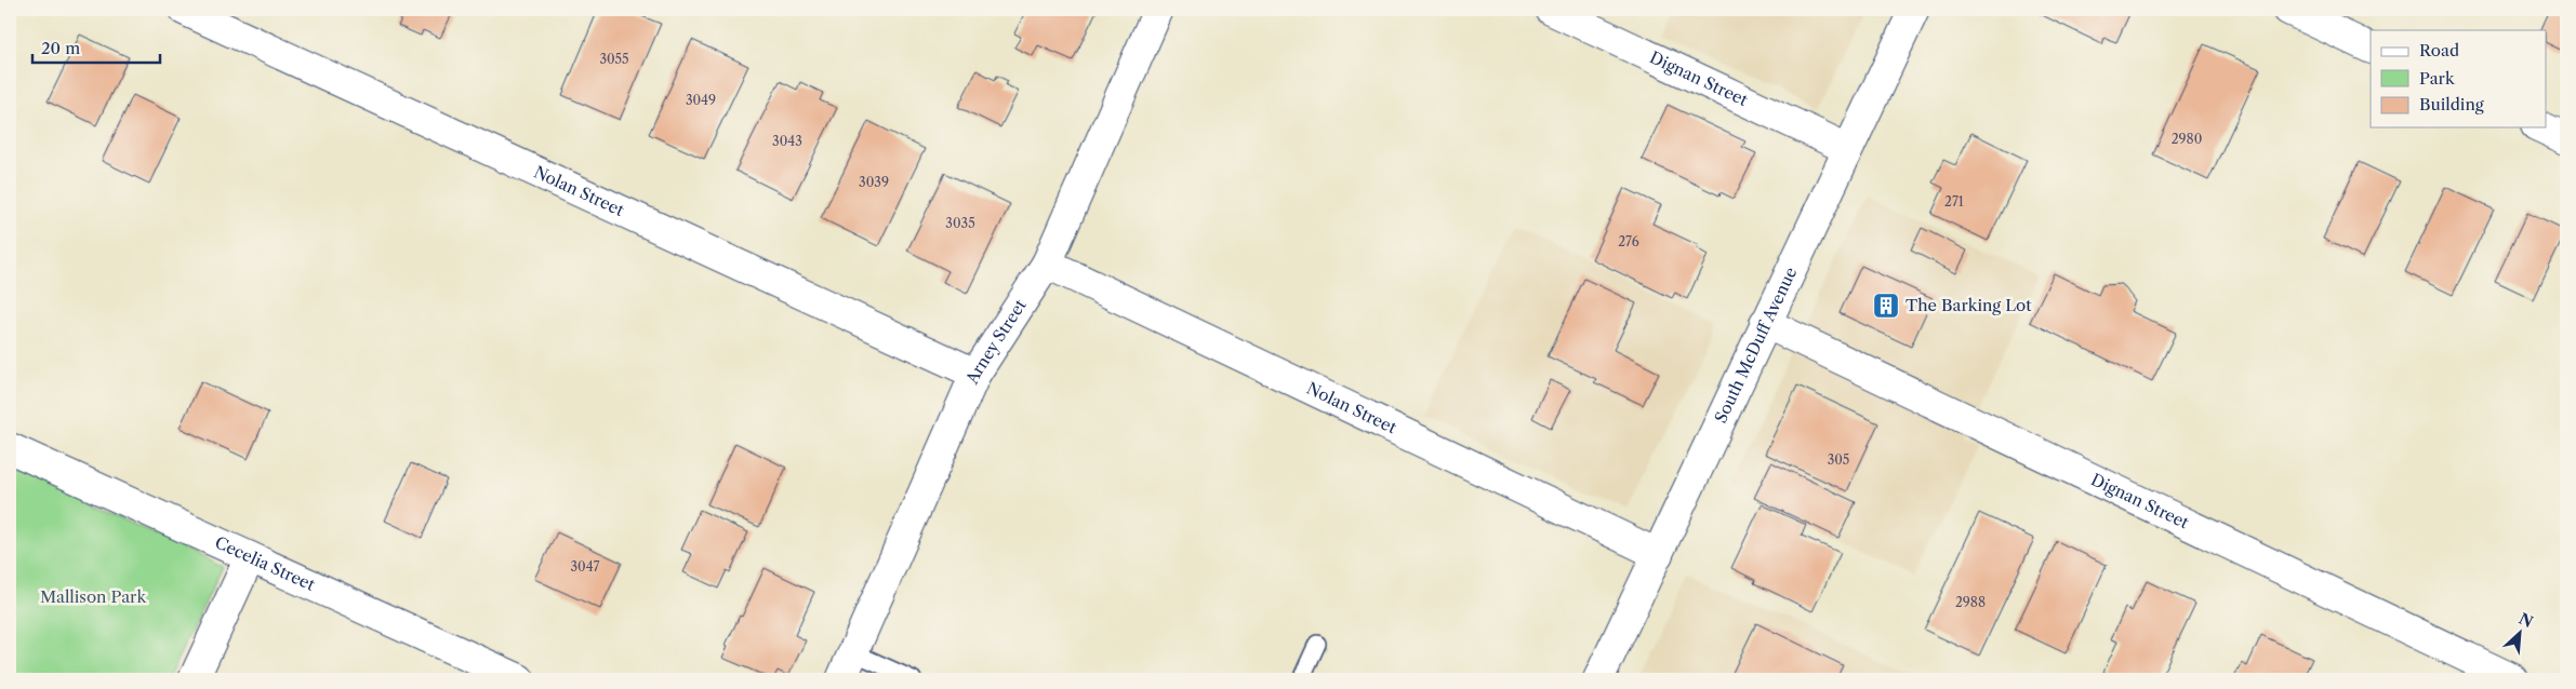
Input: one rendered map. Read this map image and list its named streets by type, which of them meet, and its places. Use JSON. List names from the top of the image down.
{
  "streets": {
    "street": [
      "Dignan Street",
      "Nolan Street",
      "Arney Street",
      "South McDuff Avenue",
      "Cecelia Street"
    ]
  },
  "crossings": [
    ["Dignan Street", "South McDuff Avenue"],
    ["Nolan Street", "Arney Street"],
    ["Nolan Street", "South McDuff Avenue"]
  ],
  "parks": ["Mallison Park"],
  "places": {
    "building": ["The Barking Lot"]
  },
  "house_numbers": [
    "3055",
    "3049",
    "2980",
    "3043",
    "3039",
    "271",
    "3035",
    "276",
    "305",
    "3047",
    "2988"
  ],
  "legend": ["Road", "Park", "Building"],
  "scale_bar": "20 m",
  "north": "top right"
}
